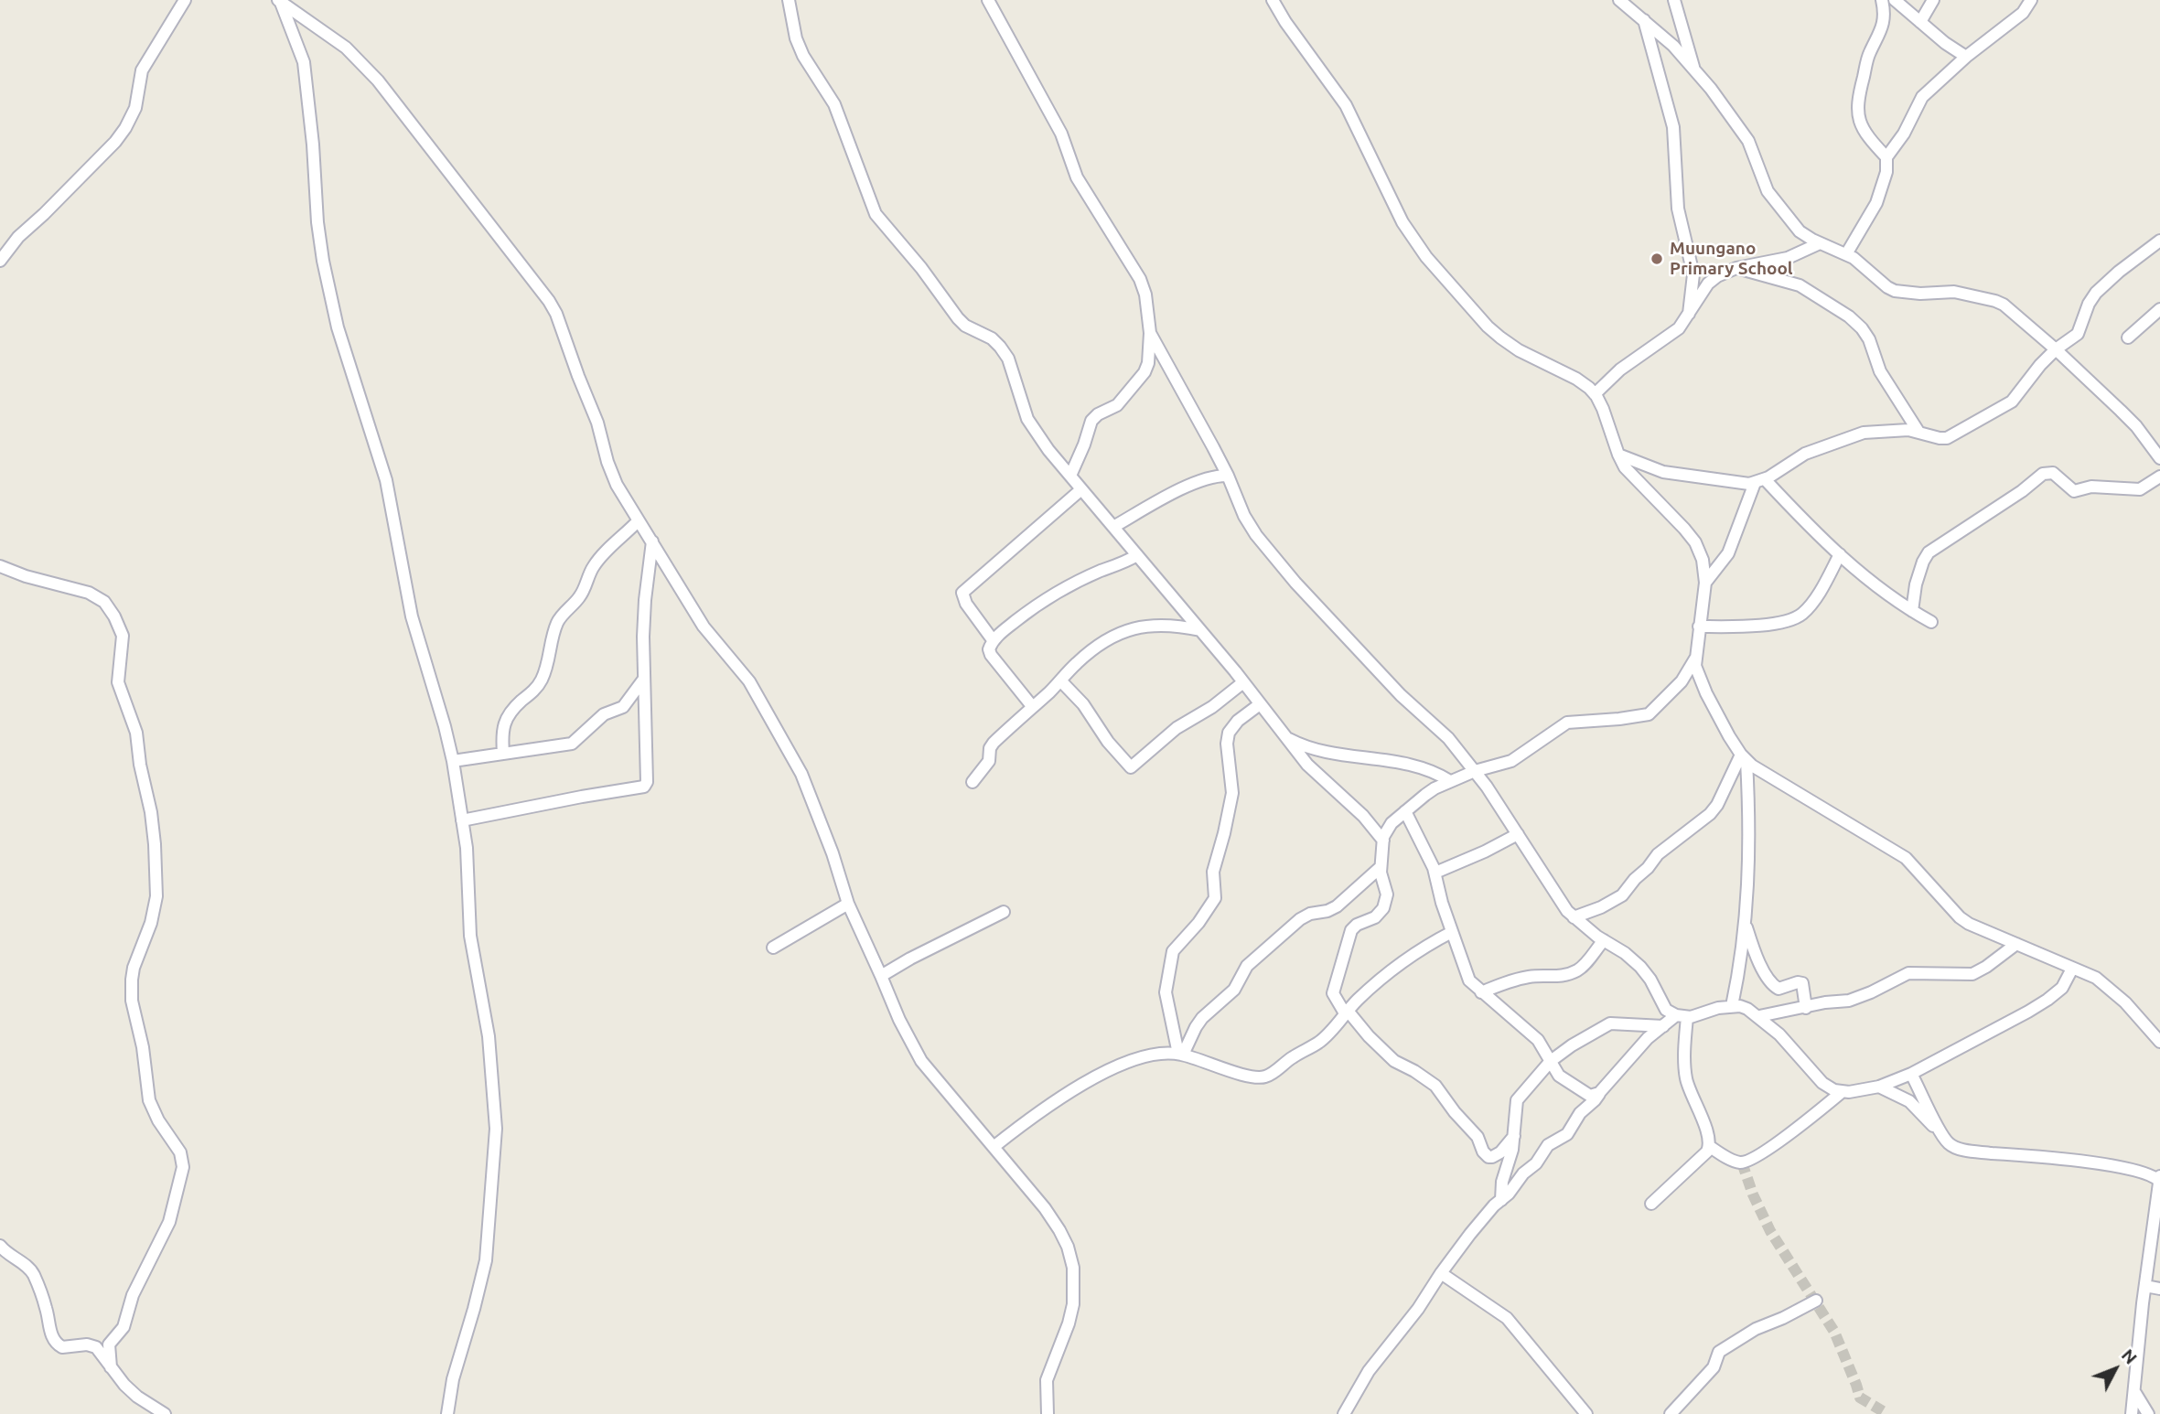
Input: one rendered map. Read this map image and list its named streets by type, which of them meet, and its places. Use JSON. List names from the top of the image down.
{
  "places": ["Muungano Primary School"],
  "north": "top right"
}
